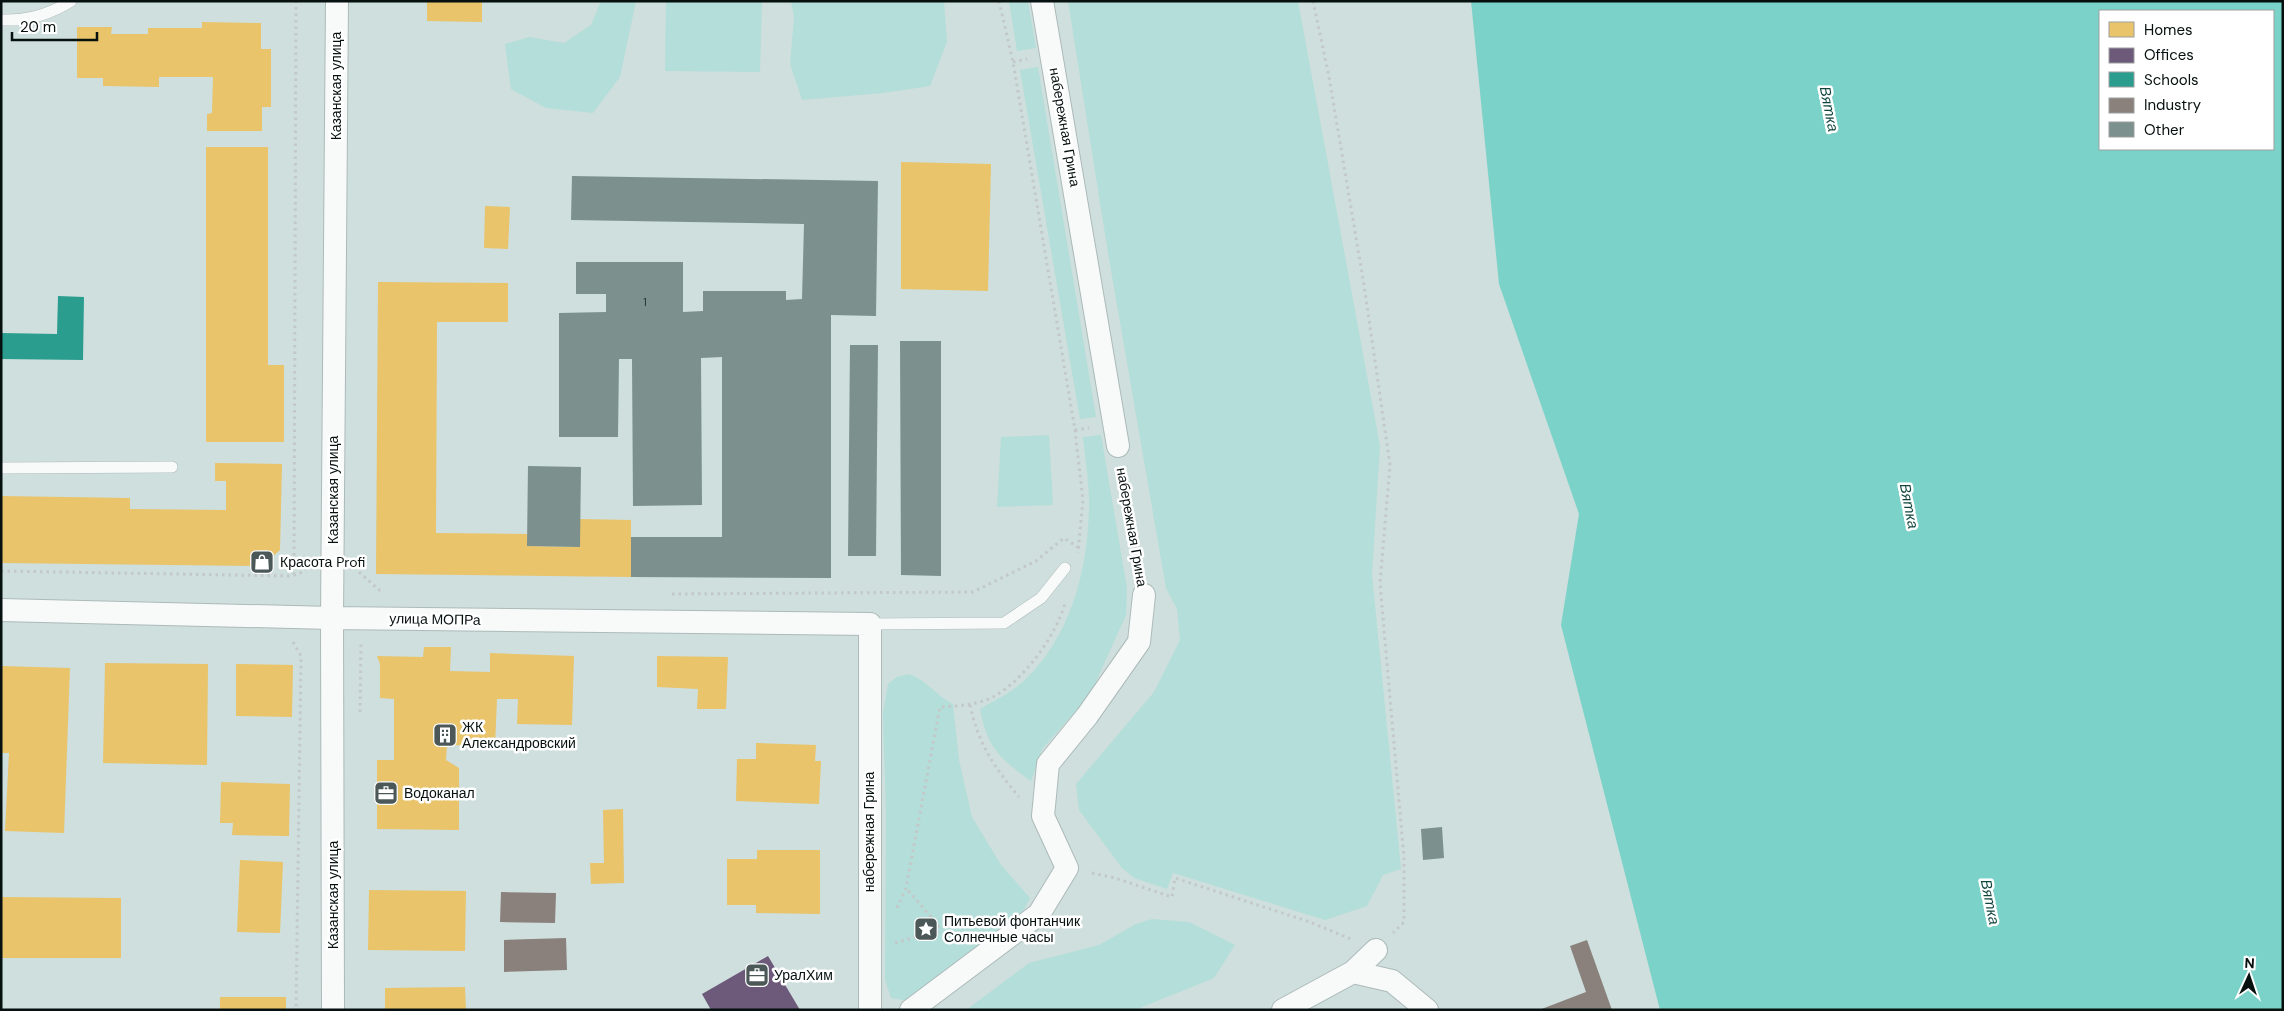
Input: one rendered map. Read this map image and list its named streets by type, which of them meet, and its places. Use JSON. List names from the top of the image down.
{
  "streets": {
    "street": ["Казанская улица", "набережная Грина", "улица МОПРа"]
  },
  "crossings": [
    ["Казанская улица", "улица МОПРа"],
    ["набережная Грина", "улица МОПРа"]
  ],
  "water": ["Вятка"],
  "places": {
    "shop": ["Красота Profi"],
    "building": ["ЖК Александровский"],
    "office": ["Водоканал", "УралХим"],
    "place": ["Питьевой фонтанчик Солнечные часы"]
  },
  "house_numbers": ["1"],
  "legend": [
    "Homes",
    "Offices",
    "Schools",
    "Industry",
    "Other"
  ],
  "scale_bar": "20 m",
  "north": "top"
}
